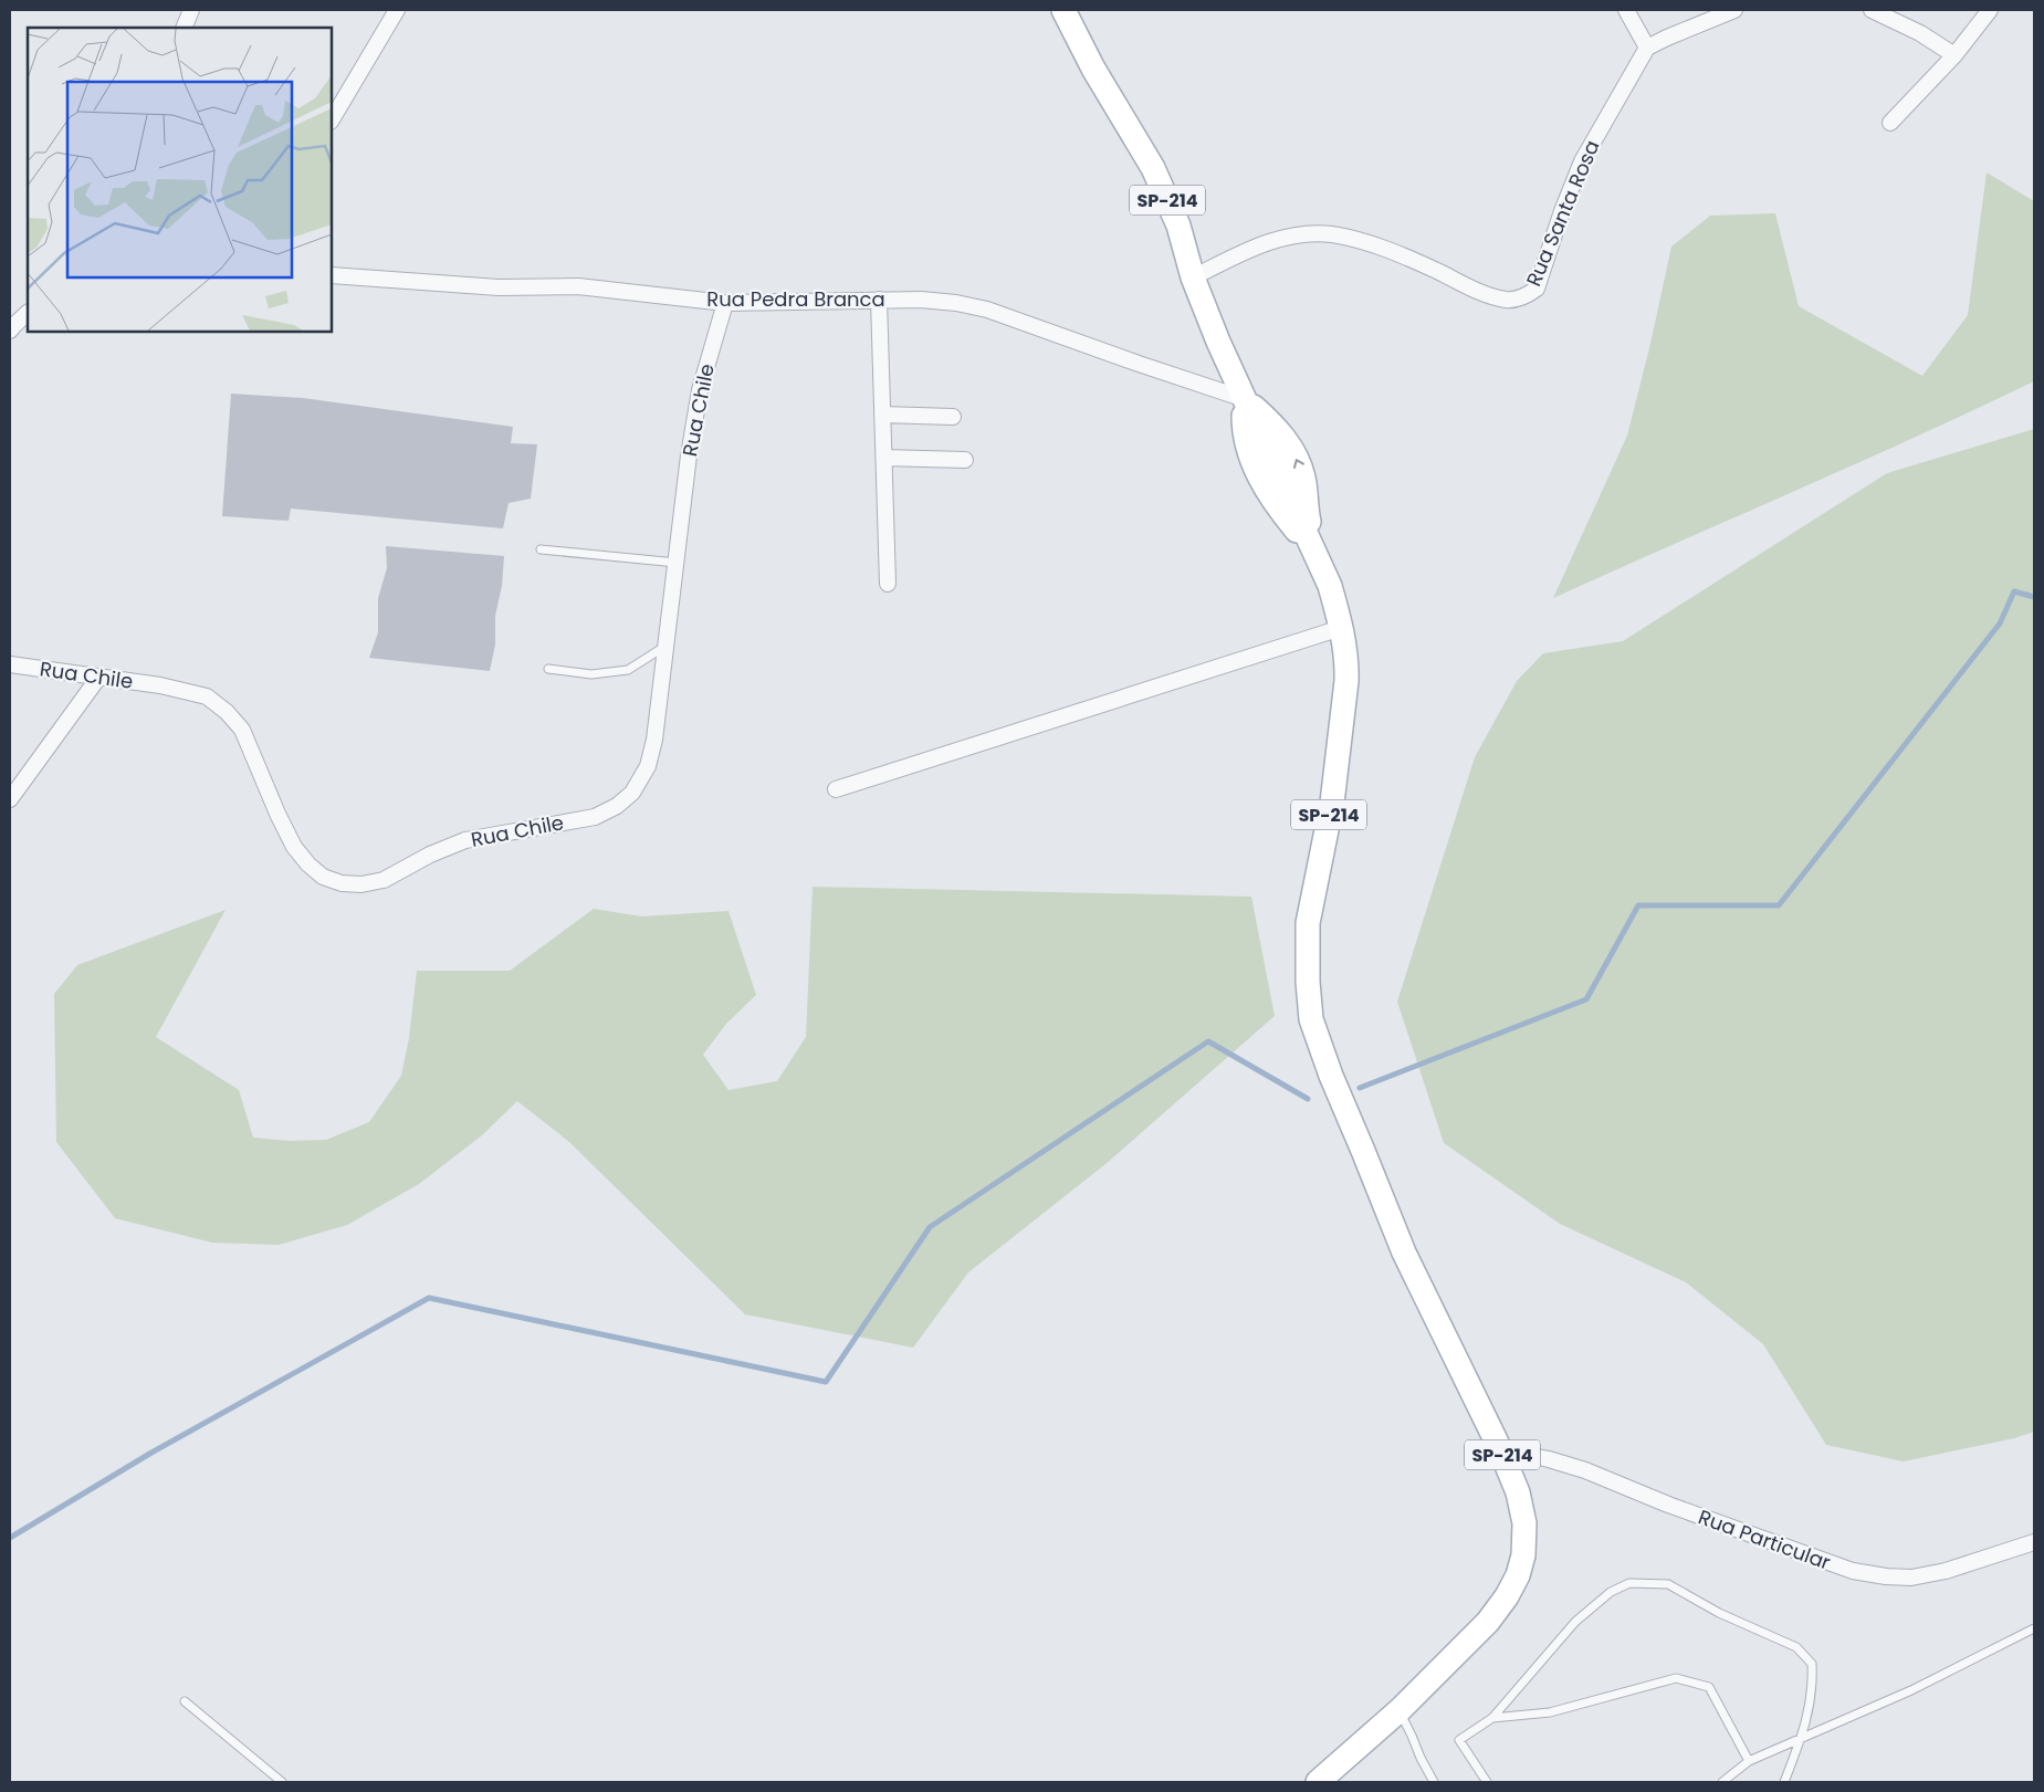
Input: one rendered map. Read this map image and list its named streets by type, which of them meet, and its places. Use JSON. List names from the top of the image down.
{
  "streets": {
    "main road": ["SP-214"],
    "street": [
      "Rua Santa Rosa",
      "Rua Pedra Branca",
      "Rua Chile",
      "Rua Particular"
    ]
  },
  "crossings": [
    ["SP-214", "Rua Santa Rosa"],
    ["SP-214", "Rua Pedra Branca"],
    ["SP-214", "Rua Particular"],
    ["Rua Pedra Branca", "Rua Chile"]
  ]
}
